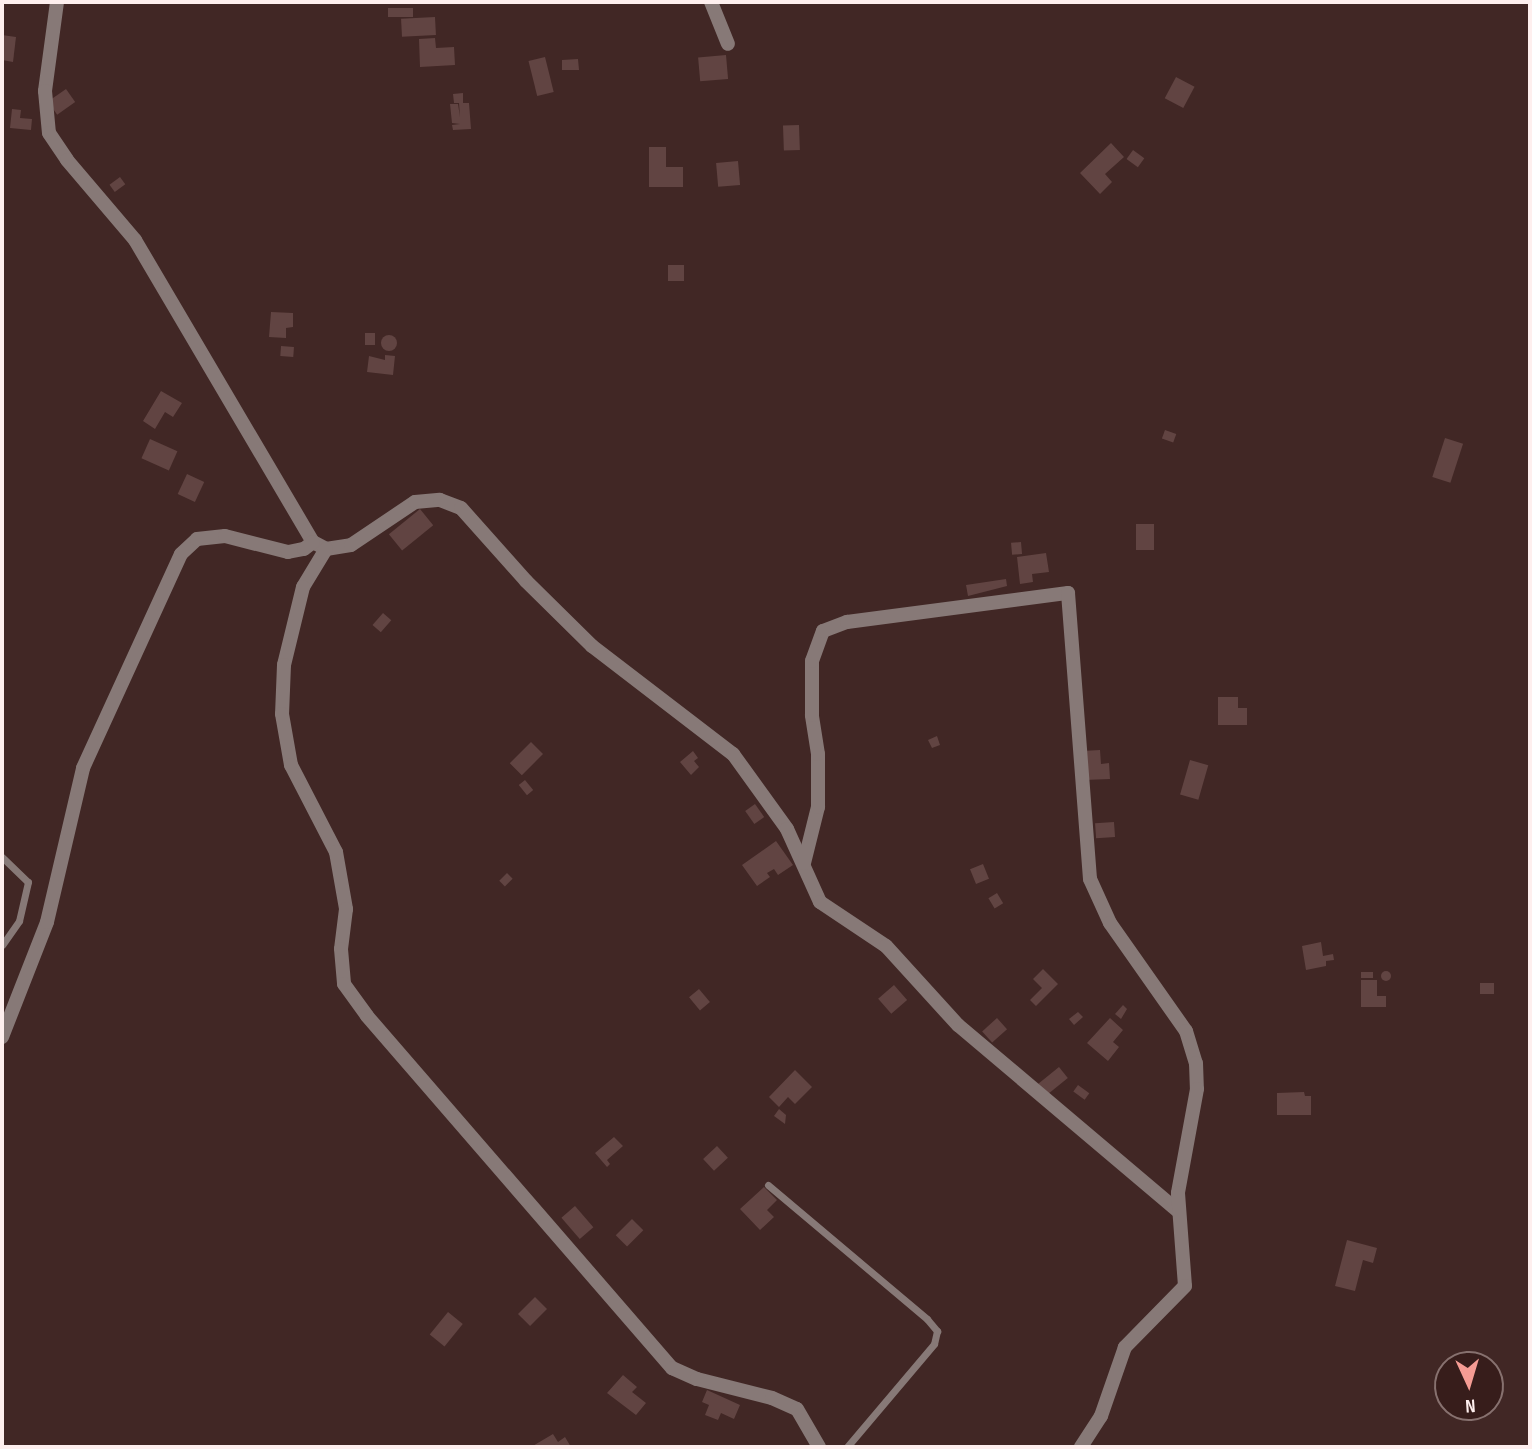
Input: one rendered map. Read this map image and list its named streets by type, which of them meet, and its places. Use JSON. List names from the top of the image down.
{
  "north": "bottom"
}
